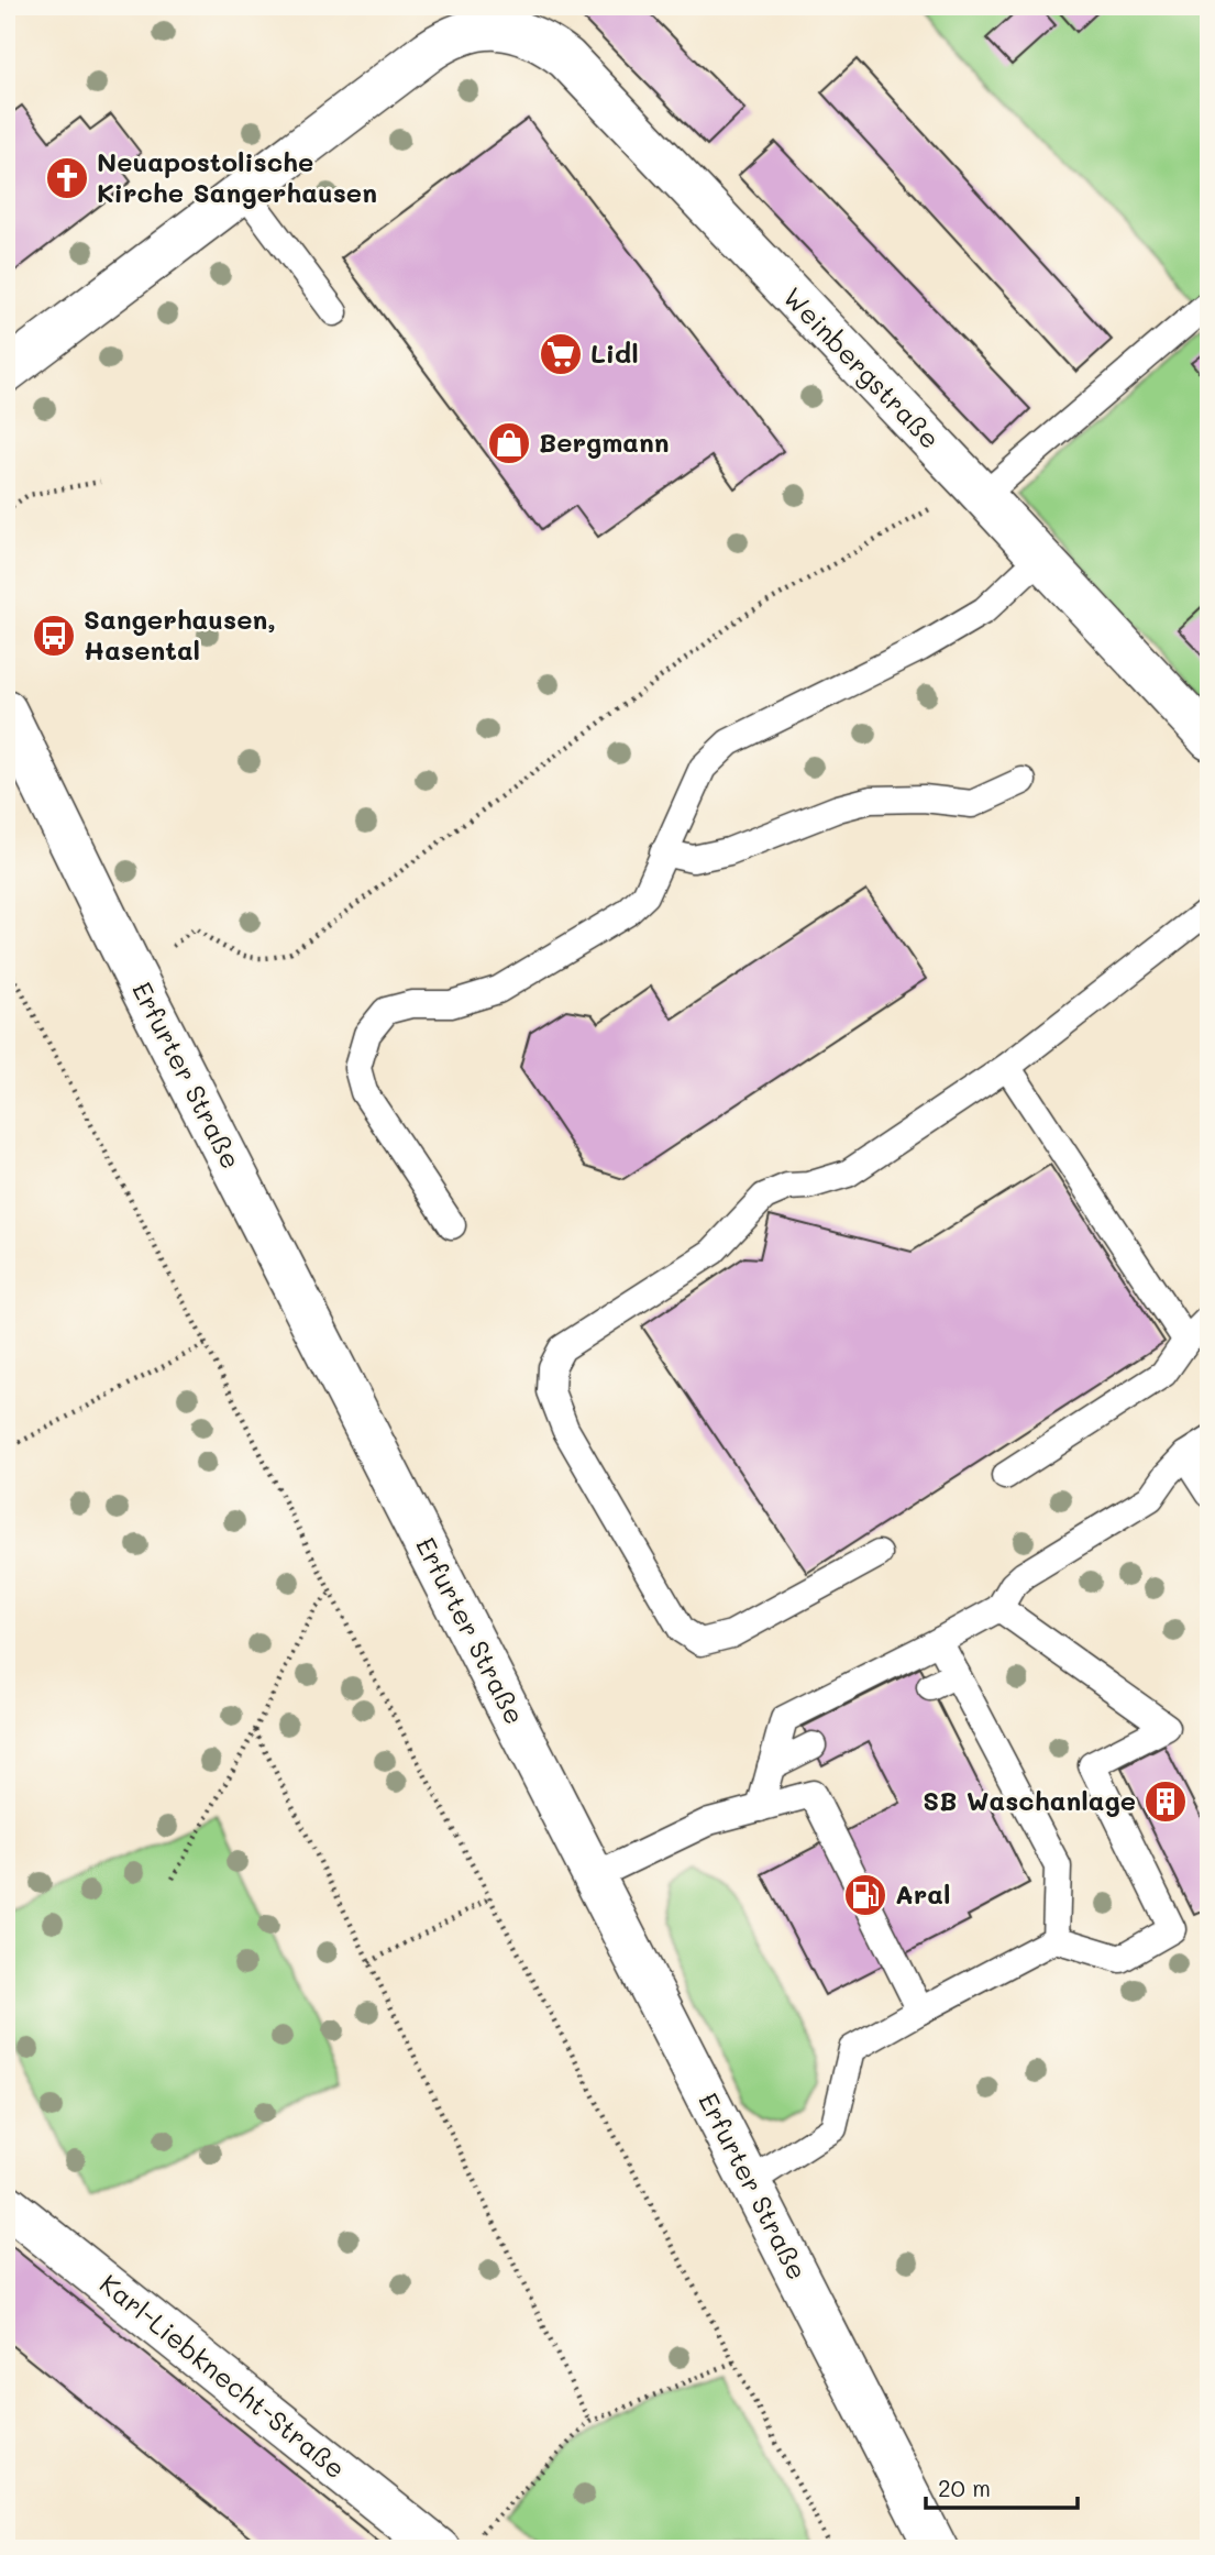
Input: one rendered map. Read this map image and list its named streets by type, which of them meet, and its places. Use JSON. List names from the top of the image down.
{
  "streets": {
    "street": ["Weinbergstraße", "Erfurter Straße", "Karl-Liebknecht-Straße"]
  },
  "places": {
    "church": ["Neuapostolische Kirche Sangerhausen"],
    "supermarket": ["Lidl"],
    "shop": ["Bergmann"],
    "bus stop": ["Sangerhausen, Hasental"],
    "building": ["SB Waschanlage"],
    "fuel station": ["Aral"]
  },
  "scale_bar": "20 m"
}
